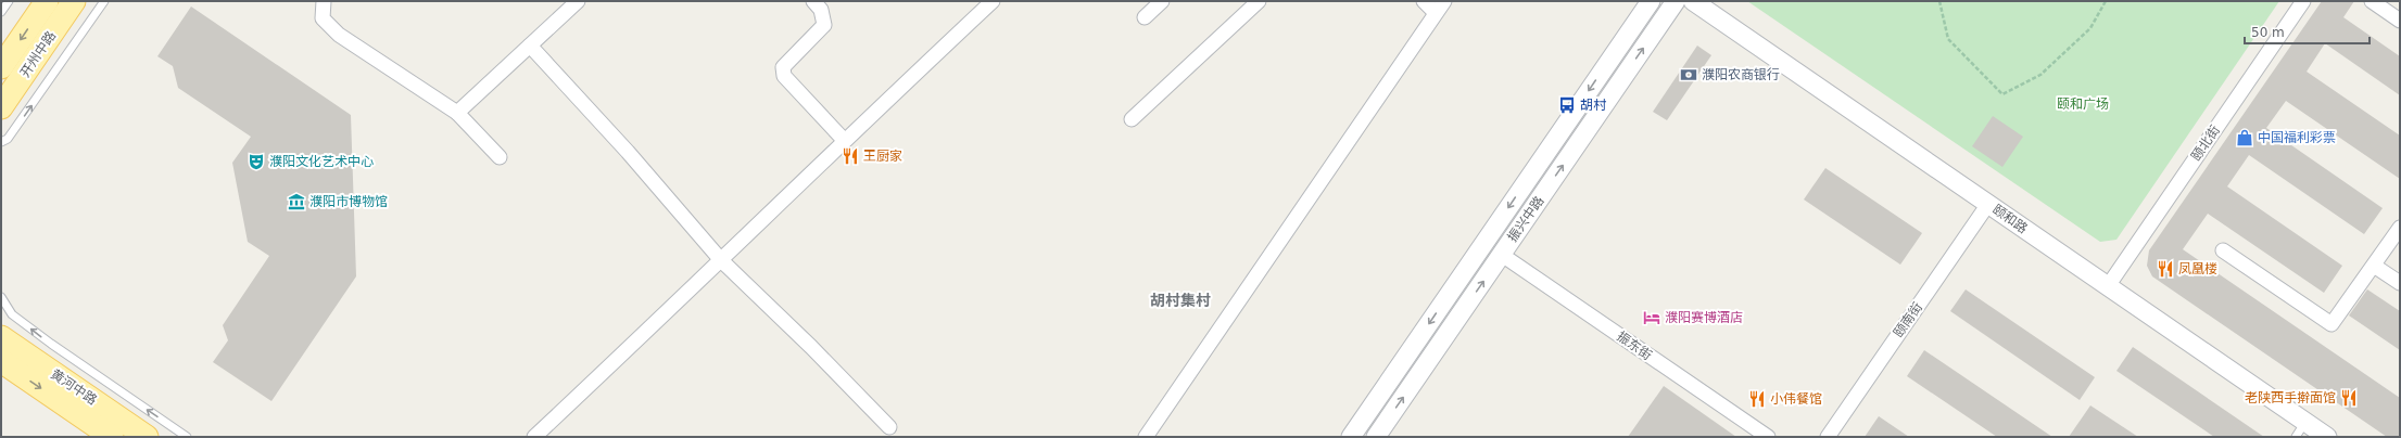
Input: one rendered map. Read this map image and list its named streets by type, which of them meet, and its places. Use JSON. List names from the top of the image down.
{
  "streets": {
    "main road": ["开州中路", "黄河中路"],
    "street": [
      "颐北街",
      "振兴中路",
      "颐和路",
      "颐南街",
      "振东街"
    ]
  },
  "crossings": [
    ["颐北街", "颐和路"],
    ["振兴中路", "振东街"],
    ["颐和路", "颐南街"]
  ],
  "districts": ["胡村集村"],
  "parks": ["颐和广场"],
  "places": {
    "bank": ["濮阳农商银行"],
    "bus stop": ["胡村"],
    "shop": ["中国福利彩票"],
    "restaurant": [
      "王厨家",
      "凤凰楼",
      "老陕西手擀面馆",
      "小伟餐馆"
    ],
    "theatre": ["濮阳文化艺术中心"],
    "museum": ["濮阳市博物馆"],
    "hotel": ["濮阳赛博酒店"]
  },
  "scale_bar": "50 m"
}
